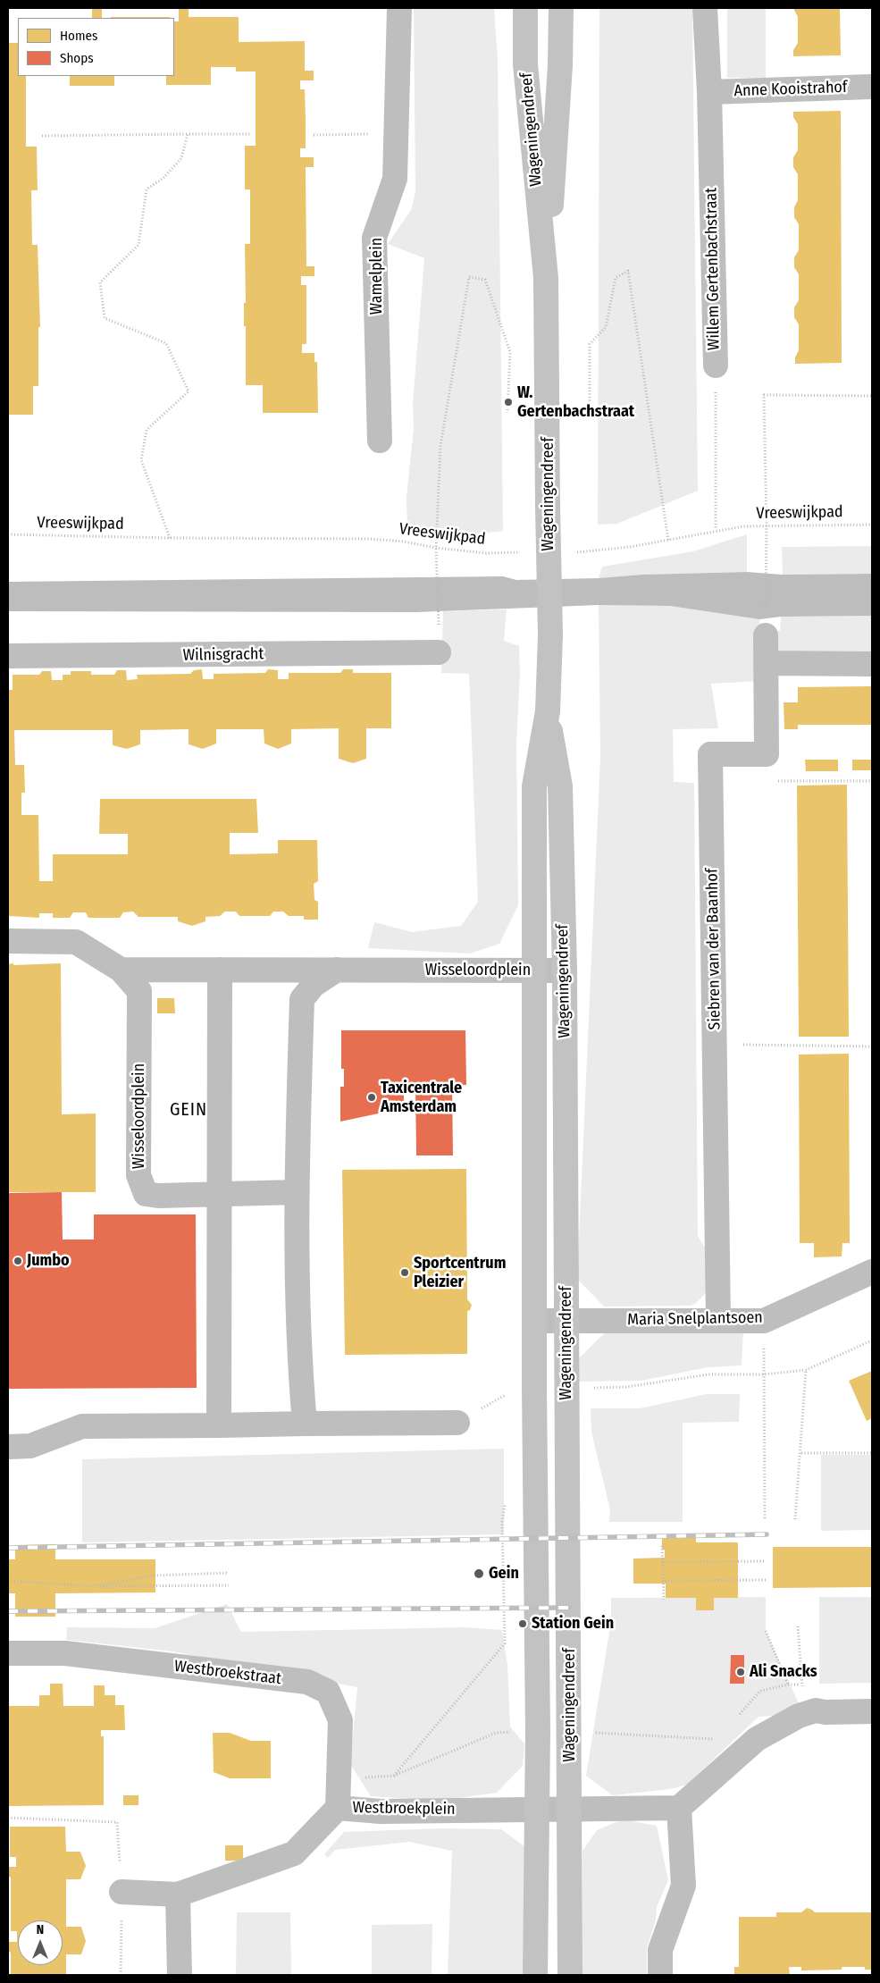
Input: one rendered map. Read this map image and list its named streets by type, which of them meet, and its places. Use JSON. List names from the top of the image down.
{
  "streets": {
    "street": [
      "Anne Kooistrahof",
      "Wageningendreef",
      "Willem Gertenbachstraat",
      "Wamelplein",
      "Wilnisgracht",
      "Siebren van der Baanhof",
      "Wisseloordplein",
      "Maria Snelplantsoen",
      "Westbroekstraat",
      "Westbroekplein"
    ],
    "path": ["Vreeswijkpad"]
  },
  "crossings": [
    ["Anne Kooistrahof", "Willem Gertenbachstraat"],
    ["Wageningendreef", "Wisseloordplein"],
    ["Wageningendreef", "Maria Snelplantsoen"],
    ["Wageningendreef", "Westbroekplein"],
    ["Willem Gertenbachstraat", "Vreeswijkpad"],
    ["Siebren van der Baanhof", "Maria Snelplantsoen"],
    ["Westbroekstraat", "Westbroekplein"]
  ],
  "districts": ["GEIN"],
  "places": [
    "W. Gertenbachstraat",
    "Taxicentrale Amsterdam",
    "Jumbo",
    "Sportcentrum Pleizier",
    "Gein",
    "Station Gein",
    "Ali Snacks"
  ],
  "legend": ["Homes", "Shops"],
  "north": "top"
}
